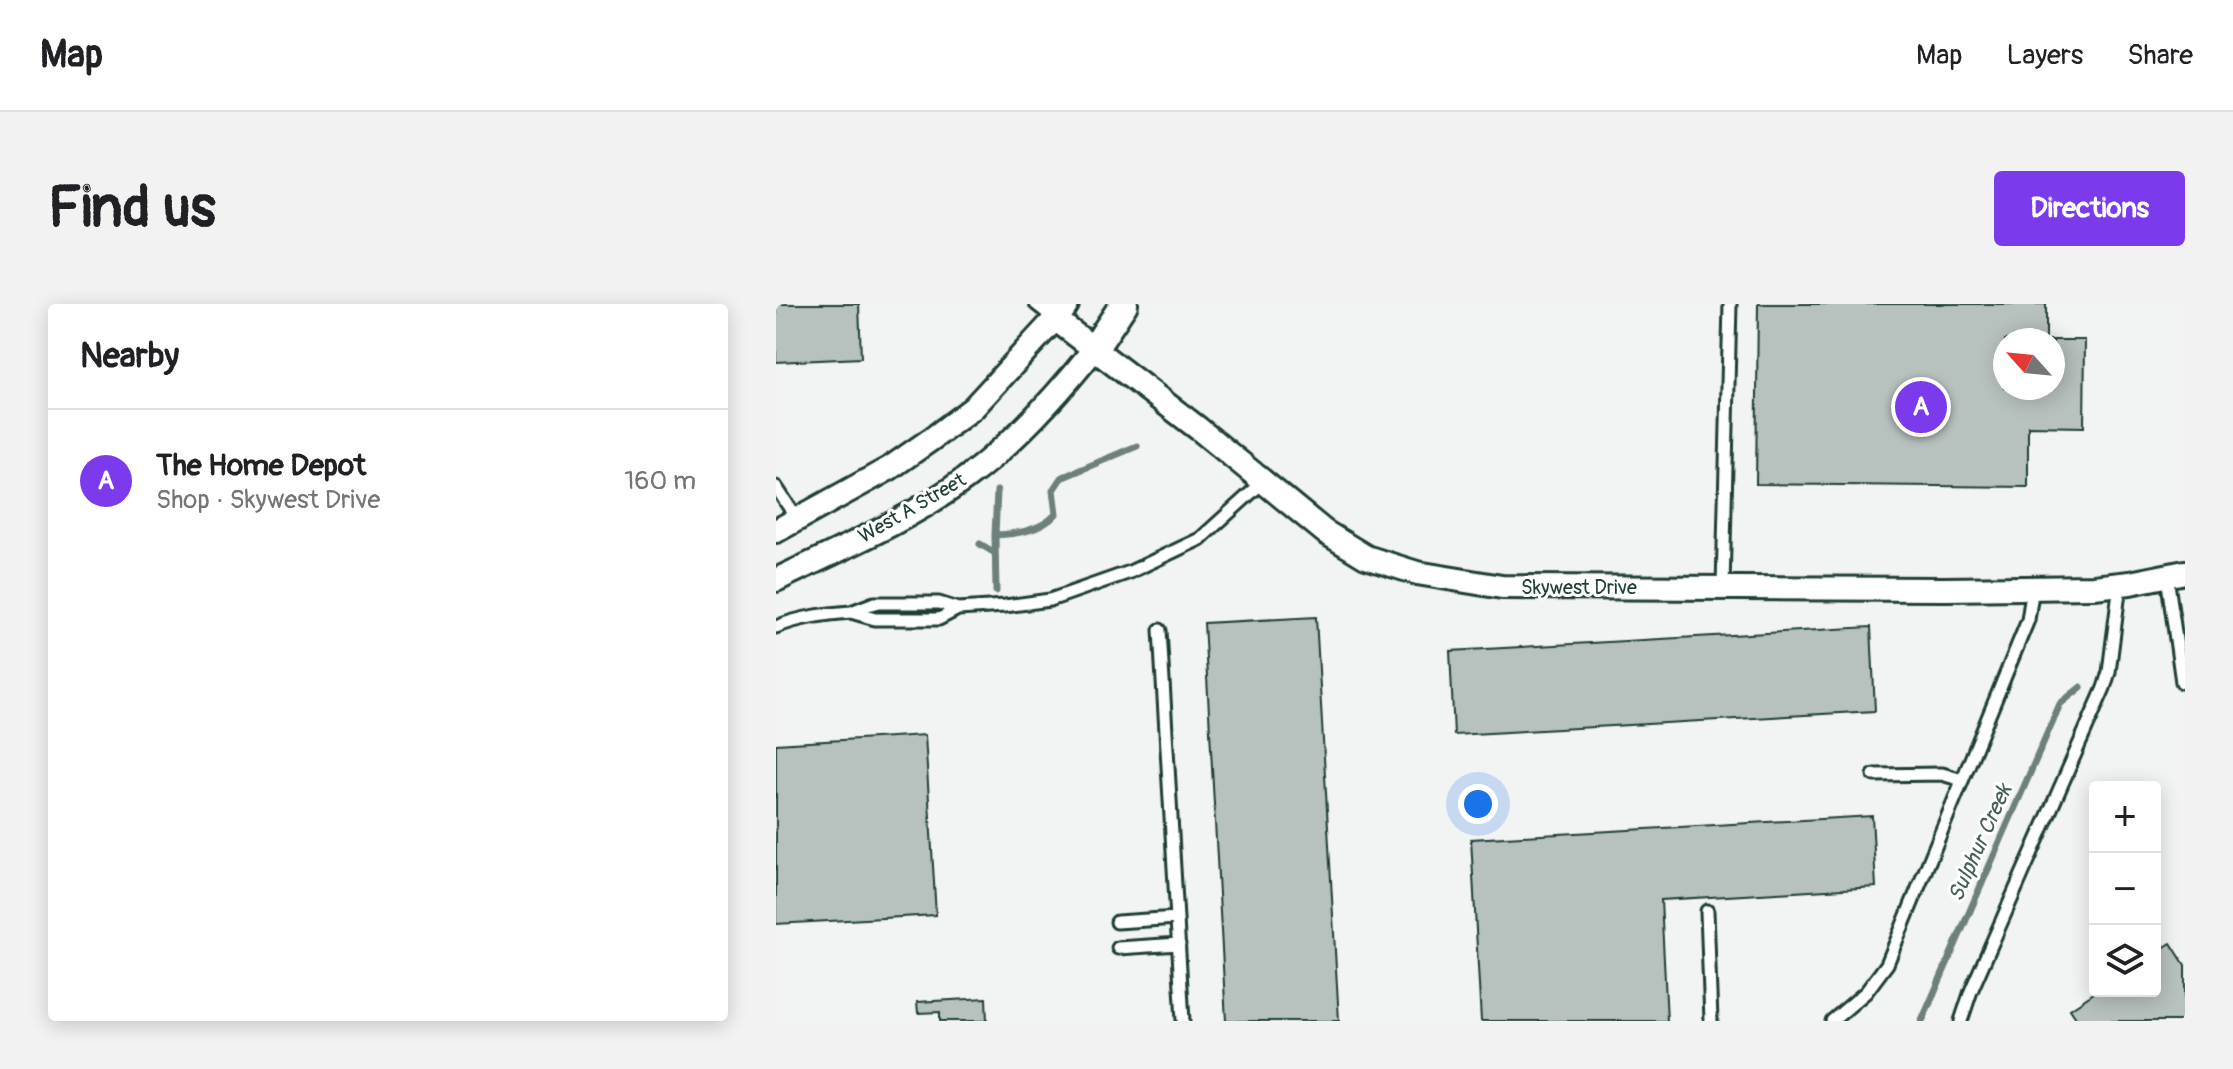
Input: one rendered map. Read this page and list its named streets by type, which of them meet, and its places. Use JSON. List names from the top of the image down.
{
  "streets": {
    "street": ["West A Street", "Skywest Drive"]
  },
  "crossings": [
    ["West A Street", "Skywest Drive"]
  ],
  "water": ["Sulphur Creek"],
  "north": "top left",
  "page": {
    "header": "Map",
    "nav": ["Map", "Layers", "Share"],
    "buttons": "Directions",
    "title": "Find us",
    "heading": "Nearby",
    "pins": "A",
    "list": [
      {
        "mark": "A",
        "name": "The Home Depot",
        "note": "Shop · Skywest Drive",
        "value": "160 m"
      }
    ],
    "map_buttons": ["+", "−"]
  }
}
